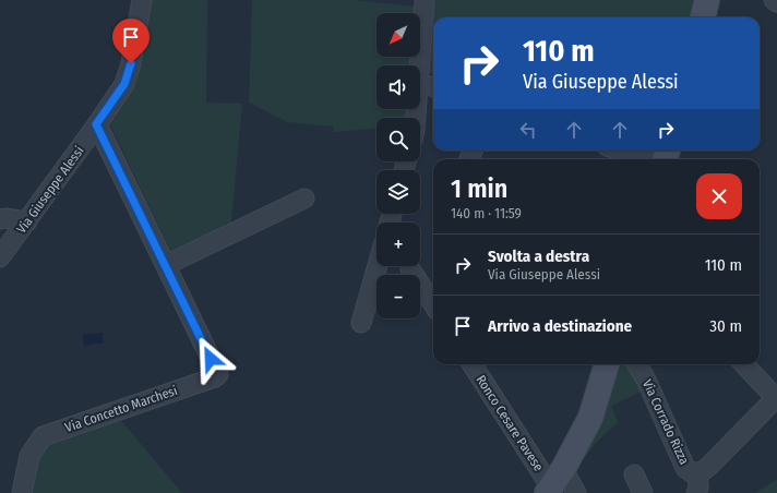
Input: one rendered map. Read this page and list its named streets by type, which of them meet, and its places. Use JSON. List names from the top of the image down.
{
  "streets": {
    "street": [
      "Via Giuseppe Alessi",
      "Via Concetto Marchesi",
      "Via Corrado Rizza",
      "Ronco Cesare Pavese"
    ]
  },
  "crossings": [
    ["Via Giuseppe Alessi", "Via Concetto Marchesi"]
  ],
  "north": "bottom left",
  "page": {
    "map_buttons": ["+", "−"],
    "turn": ["110 m", "Via Giuseppe Alessi"],
    "heading": ["1 min", "140 m · 11:59"],
    "list": [
      {
        "name": "Svolta a destra",
        "note": "Via Giuseppe Alessi",
        "value": "110 m"
      },
      {
        "name": "Arrivo a destinazione",
        "value": "30 m"
      }
    ]
  }
}
